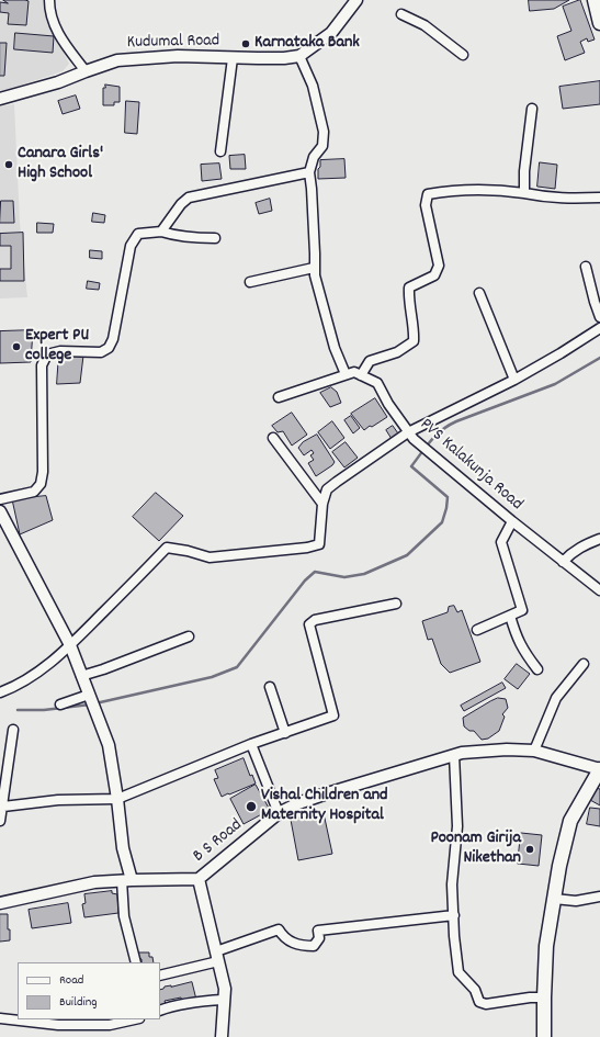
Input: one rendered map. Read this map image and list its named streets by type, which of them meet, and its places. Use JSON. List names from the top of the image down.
{
  "streets": {
    "street": ["Kudumal Road", "PVS Kalakunja Road", "B S Road"]
  },
  "places": [
    "Karnataka Bank",
    "Canara Girls' High School",
    "Expert PU college",
    "Vishal Children and Maternity Hospital",
    "Poonam Girija Nikethan"
  ],
  "legend": ["Road", "Building"]
}
